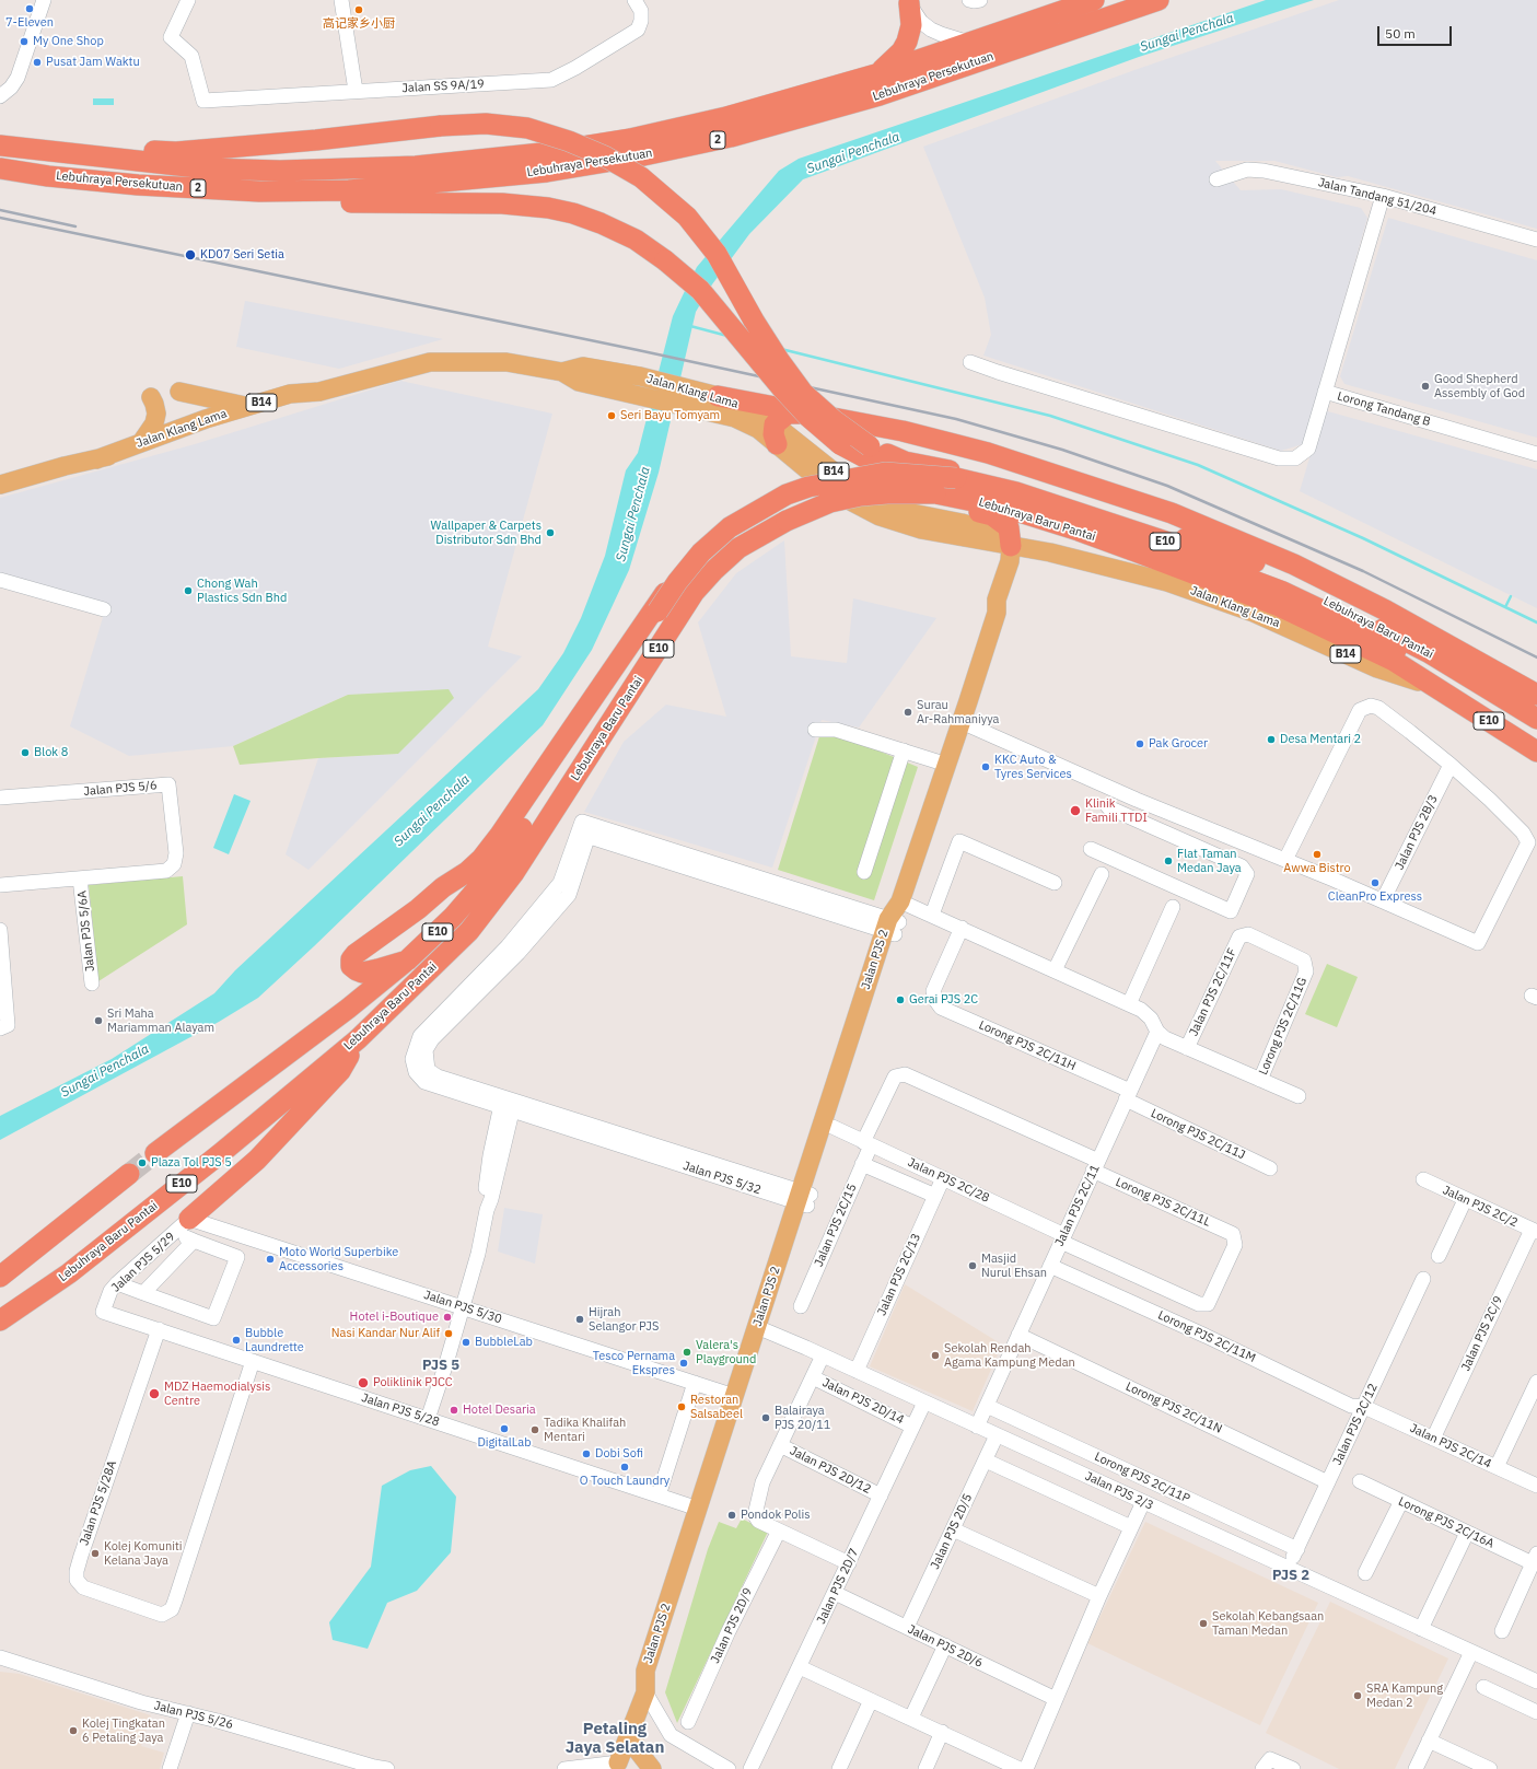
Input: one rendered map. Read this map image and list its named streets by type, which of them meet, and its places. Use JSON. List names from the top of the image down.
{
  "streets": {
    "highway": [
      "Lebuhraya Persekutuan",
      "2",
      "Lebuhraya Baru Pantai",
      "E10"
    ],
    "main road": ["Jalan Klang Lama", "B14", "Jalan PJS 2"],
    "street": [
      "Jalan SS 9A/19",
      "Jalan Tandang 51/204",
      "Lorong Tandang B",
      "Jalan PJS 5/6",
      "Jalan PJS 2B/3",
      "Jalan PJS 5/6A",
      "Jalan PJS 2C/11F",
      "Lorong PJS 2C/11G",
      "Lorong PJS 2C/11H",
      "Lorong PJS 2C/11J",
      "Jalan PJS 5/32",
      "Jalan PJS 2C/28",
      "Lorong PJS 2C/11L",
      "Jalan PJS 2C/11",
      "Jalan PJS 2C/2",
      "Jalan PJS 2C/15",
      "Jalan PJS 5/29",
      "Jalan PJS 2C/13",
      "Jalan PJS 5/30",
      "Jalan PJS 2C/9",
      "Lorong PJS 2C/11M",
      "Jalan PJS 2D/14",
      "Lorong PJS 2C/11N",
      "Jalan PJS 5/28",
      "Jalan PJS 2C/12",
      "Jalan PJS 2C/14",
      "Jalan PJS 2D/12",
      "Lorong PJS 2C/11P",
      "Jalan PJS 2/3",
      "Jalan PJS 5/28A",
      "Lorong PJS 2C/16A",
      "Jalan PJS 2D/5",
      "Jalan PJS 2D/7",
      "Jalan PJS 2D/9",
      "Jalan PJS 2D/6",
      "Jalan PJS 5/26"
    ]
  },
  "crossings": [
    ["Jalan Tandang 51/204", "Lorong Tandang B"],
    ["Jalan Klang Lama", "Lebuhraya Baru Pantai"],
    ["Jalan Klang Lama", "Jalan PJS 2"],
    ["Jalan PJS 5/6", "Jalan PJS 5/6A"],
    ["Jalan PJS 2", "Jalan PJS 5/32"],
    ["Jalan PJS 2", "Jalan PJS 2C/28"],
    ["Jalan PJS 2", "Jalan PJS 5/30"],
    ["Jalan PJS 2", "Jalan PJS 5/28"],
    ["Jalan PJS 2", "Jalan PJS 2/3"],
    ["Jalan PJS 2C/11F", "Lorong PJS 2C/11G"],
    ["Lorong PJS 2C/11H", "Lorong PJS 2C/11J"],
    ["Lorong PJS 2C/11H", "Jalan PJS 2C/11"],
    ["Lorong PJS 2C/11J", "Jalan PJS 2C/11"],
    ["Jalan PJS 2C/28", "Lorong PJS 2C/11L"],
    ["Jalan PJS 2C/28", "Jalan PJS 2C/11"],
    ["Jalan PJS 2C/28", "Jalan PJS 2C/15"],
    ["Jalan PJS 2C/28", "Jalan PJS 2C/13"],
    ["Lorong PJS 2C/11L", "Jalan PJS 2C/11"],
    ["Lorong PJS 2C/11L", "Jalan PJS 2C/15"],
    ["Jalan PJS 2C/11", "Lorong PJS 2C/11M"],
    ["Jalan PJS 2C/11", "Lorong PJS 2C/11N"],
    ["Jalan PJS 2C/11", "Lorong PJS 2C/11P"],
    ["Jalan PJS 2C/11", "Jalan PJS 2/3"],
    ["Jalan PJS 2C/2", "Jalan PJS 2C/9"],
    ["Jalan PJS 5/29", "Jalan PJS 5/30"],
    ["Jalan PJS 5/29", "Jalan PJS 5/28"],
    ["Jalan PJS 2C/13", "Jalan PJS 2/3"],
    ["Jalan PJS 2C/9", "Jalan PJS 2C/14"],
    ["Lorong PJS 2C/11M", "Jalan PJS 2C/12"],
    ["Lorong PJS 2C/11M", "Jalan PJS 2C/14"],
    ["Jalan PJS 2D/14", "Jalan PJS 2D/7"],
    ["Lorong PJS 2C/11N", "Jalan PJS 2C/12"],
    ["Jalan PJS 5/28", "Jalan PJS 5/28A"],
    ["Jalan PJS 2C/12", "Jalan PJS 2C/14"],
    ["Jalan PJS 2C/12", "Lorong PJS 2C/11P"],
    ["Jalan PJS 2C/12", "Jalan PJS 2/3"],
    ["Jalan PJS 2D/12", "Jalan PJS 2D/7"],
    ["Jalan PJS 2/3", "Jalan PJS 2D/5"],
    ["Jalan PJS 2/3", "Jalan PJS 2D/7"],
    ["Jalan PJS 2D/5", "Jalan PJS 2D/6"],
    ["Jalan PJS 2D/7", "Jalan PJS 2D/6"]
  ],
  "districts": ["PJS 5", "PJS 2", "Petaling Jaya Selatan"],
  "water": ["Sungai Penchala"],
  "places": [
    "7-Eleven",
    "高记家乡小厨",
    "My One Shop",
    "Pusat Jam Waktu",
    "KD07 Seri Setia",
    "Good Shepherd Assembly of God",
    "Seri Bayu Tomyam",
    "Wallpaper & Carpets Distributor Sdn Bhd",
    "Chong Wah Plastics Sdn Bhd",
    "Surau Ar-Rahmaniyya",
    "Desa Mentari 2",
    "Pak Grocer",
    "Blok 8",
    "KKC Auto & Tyres Services",
    "Klinik Famili TTDI",
    "Awwa Bistro",
    "Flat Taman Medan Jaya",
    "CleanPro Express",
    "Gerai PJS 2C",
    "Sri Maha Mariamman Alayam",
    "Plaza Tol PJS 5",
    "Moto World Superbike Accessories",
    "Masjid Nurul Ehsan",
    "Hotel i-Boutique",
    "Hijrah Selangor PJS",
    "Nasi Kandar Nur Alif",
    "Bubble Laundrette",
    "BubbleLab",
    "Valera's Playground",
    "Sekolah Rendah Agama Kampung Medan",
    "Tesco Pernama Ekspres",
    "Poliklinik PJCC",
    "MDZ Haemodialysis Centre",
    "Restoran Salsabeel",
    "Hotel Desaria",
    "Balairaya PJS 20/11",
    "DigitalLab",
    "Tadika Khalifah Mentari",
    "Dobi Sofi",
    "O Touch Laundry",
    "Pondok Polis",
    "Kolej Komuniti Kelana Jaya",
    "Sekolah Kebangsaan Taman Medan",
    "SRA Kampung Medan 2",
    "Kolej Tingkatan 6 Petaling Jaya"
  ],
  "scale_bar": "50 m"
}
